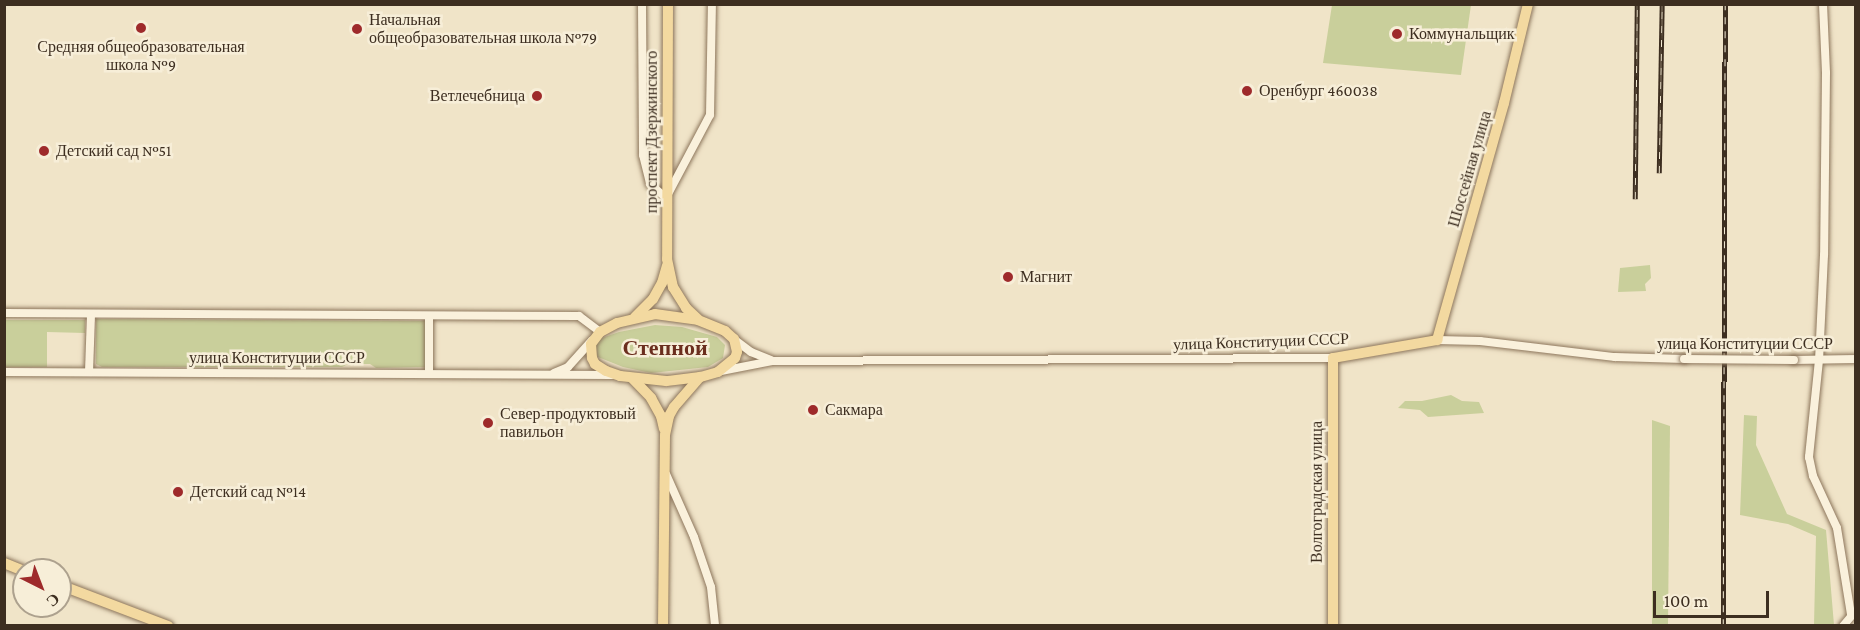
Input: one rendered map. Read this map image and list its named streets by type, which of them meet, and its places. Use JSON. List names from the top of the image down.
{
  "streets": {
    "main road": [
      "проспект Дзержинского",
      "Шоссейная улица",
      "улица Конституции СССР",
      "Волгоградская улица"
    ]
  },
  "crossings": [
    ["Шоссейная улица", "улица Конституции СССР"],
    ["улица Конституции СССР", "Волгоградская улица"]
  ],
  "districts": ["Степной"],
  "places": [
    "Средняя общеобразовательная школа №9",
    "Начальная общеобразовательная школа №79",
    "Коммунальщик",
    "Оренбург 460038",
    "Ветлечебница",
    "Детский сад №51",
    "Магнит",
    "Сакмара",
    "Север-продуктовый павильон",
    "Детский сад №14"
  ],
  "scale_bar": "100 m",
  "north": "bottom right"
}
